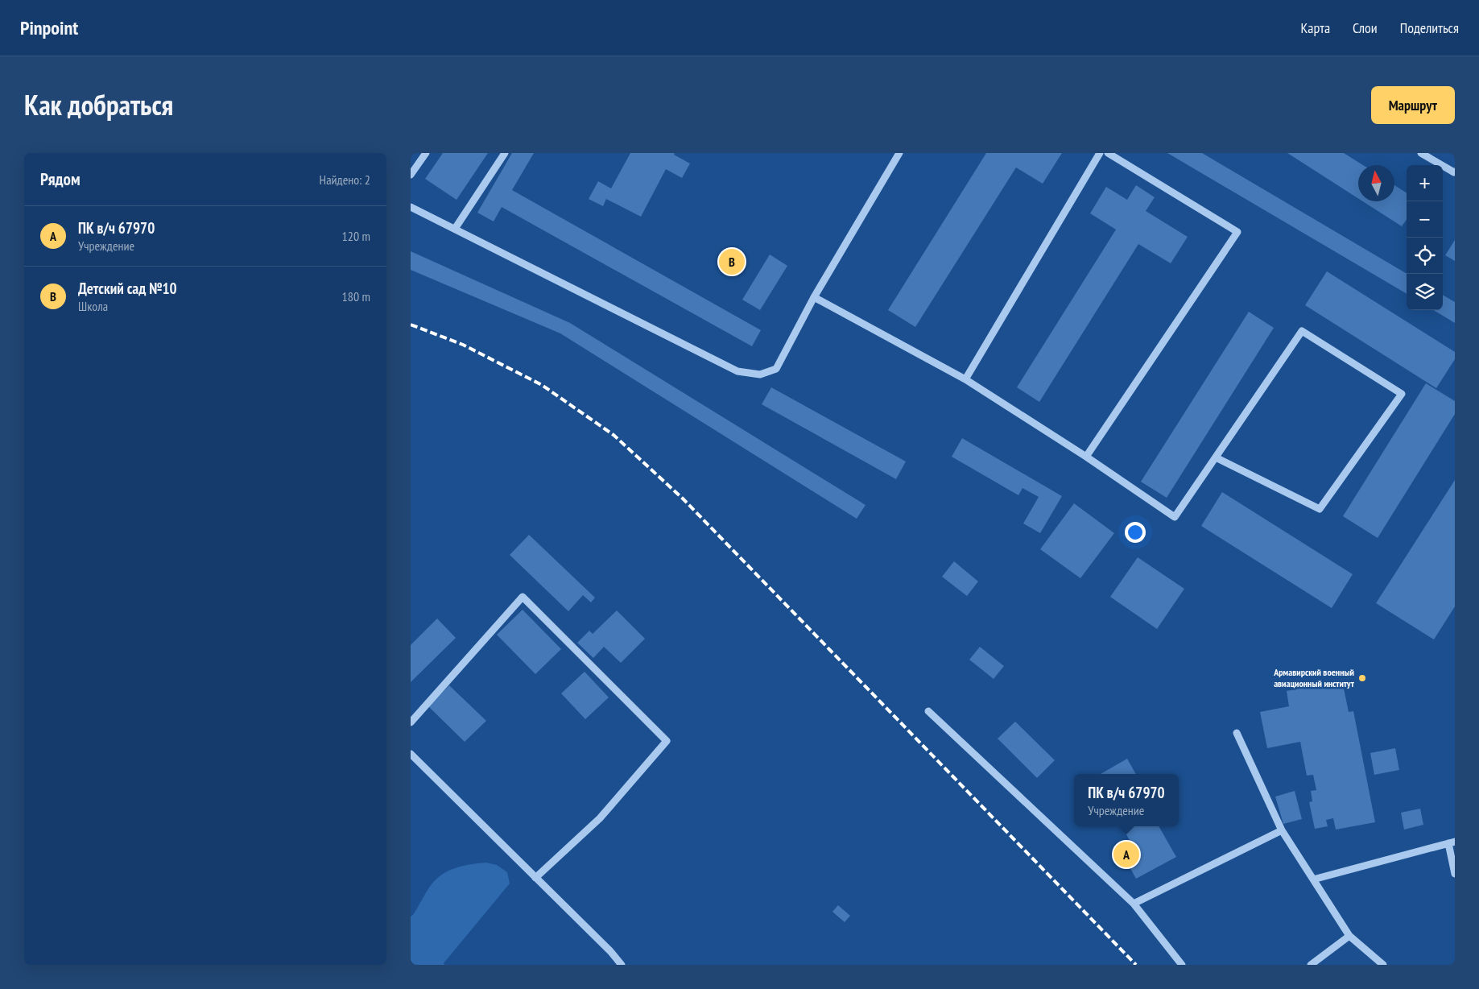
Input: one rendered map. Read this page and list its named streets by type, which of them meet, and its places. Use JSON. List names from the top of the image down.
{
  "places": ["Армавирский военный авиационный институт"],
  "north": "top",
  "page": {
    "header": "Pinpoint",
    "nav": ["Карта", "Слои", "Поделиться"],
    "title": "Как добраться",
    "buttons": "Маршрут",
    "heading": ["Рядом", "Найдено: 2"],
    "map_buttons": ["+", "−"],
    "list": [
      {
        "mark": "A",
        "name": "ПК в/ч 67970",
        "note": "Учреждение",
        "value": "120 m"
      },
      {
        "mark": "B",
        "name": "Детский сад №10",
        "note": "Школа",
        "value": "180 m"
      }
    ],
    "pins": ["B", "A"],
    "popup": ["ПК в/ч 67970", "Учреждение"]
  }
}
